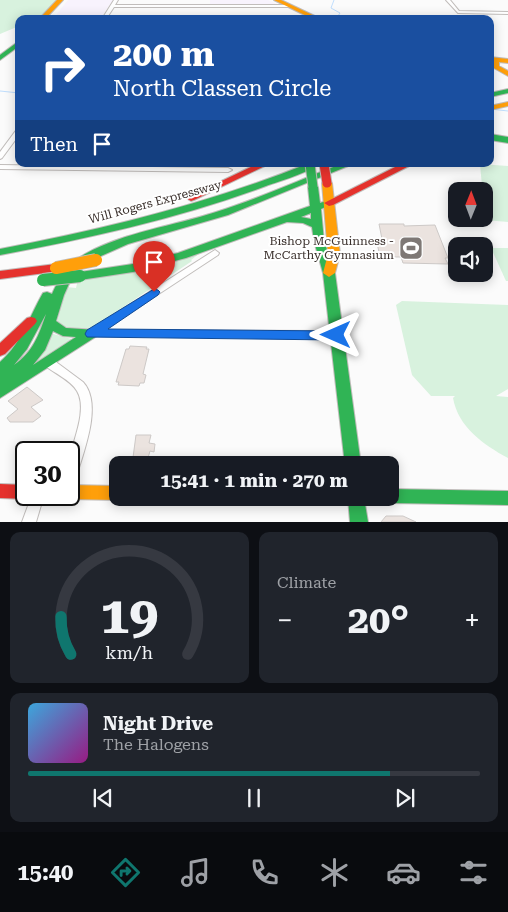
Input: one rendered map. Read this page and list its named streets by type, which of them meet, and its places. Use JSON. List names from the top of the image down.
{
  "streets": {
    "main road": ["Will Rogers Expressway"]
  },
  "places": {
    "sports": ["Bishop McGuinness - McCarthy Gymnasium"]
  },
  "north": "top",
  "page": {
    "turn": ["200 m", "North Classen Circle"],
    "then": "Then",
    "limit": "30",
    "trip": "15:41 · 1 min · 270 m",
    "tile": "Climate",
    "heat": ["−", "20°", "+"],
    "song": ["Night Drive", "The Halogens"],
    "tabs": "15:40",
    "gauge": ["19", "km/h"]
  }
}
